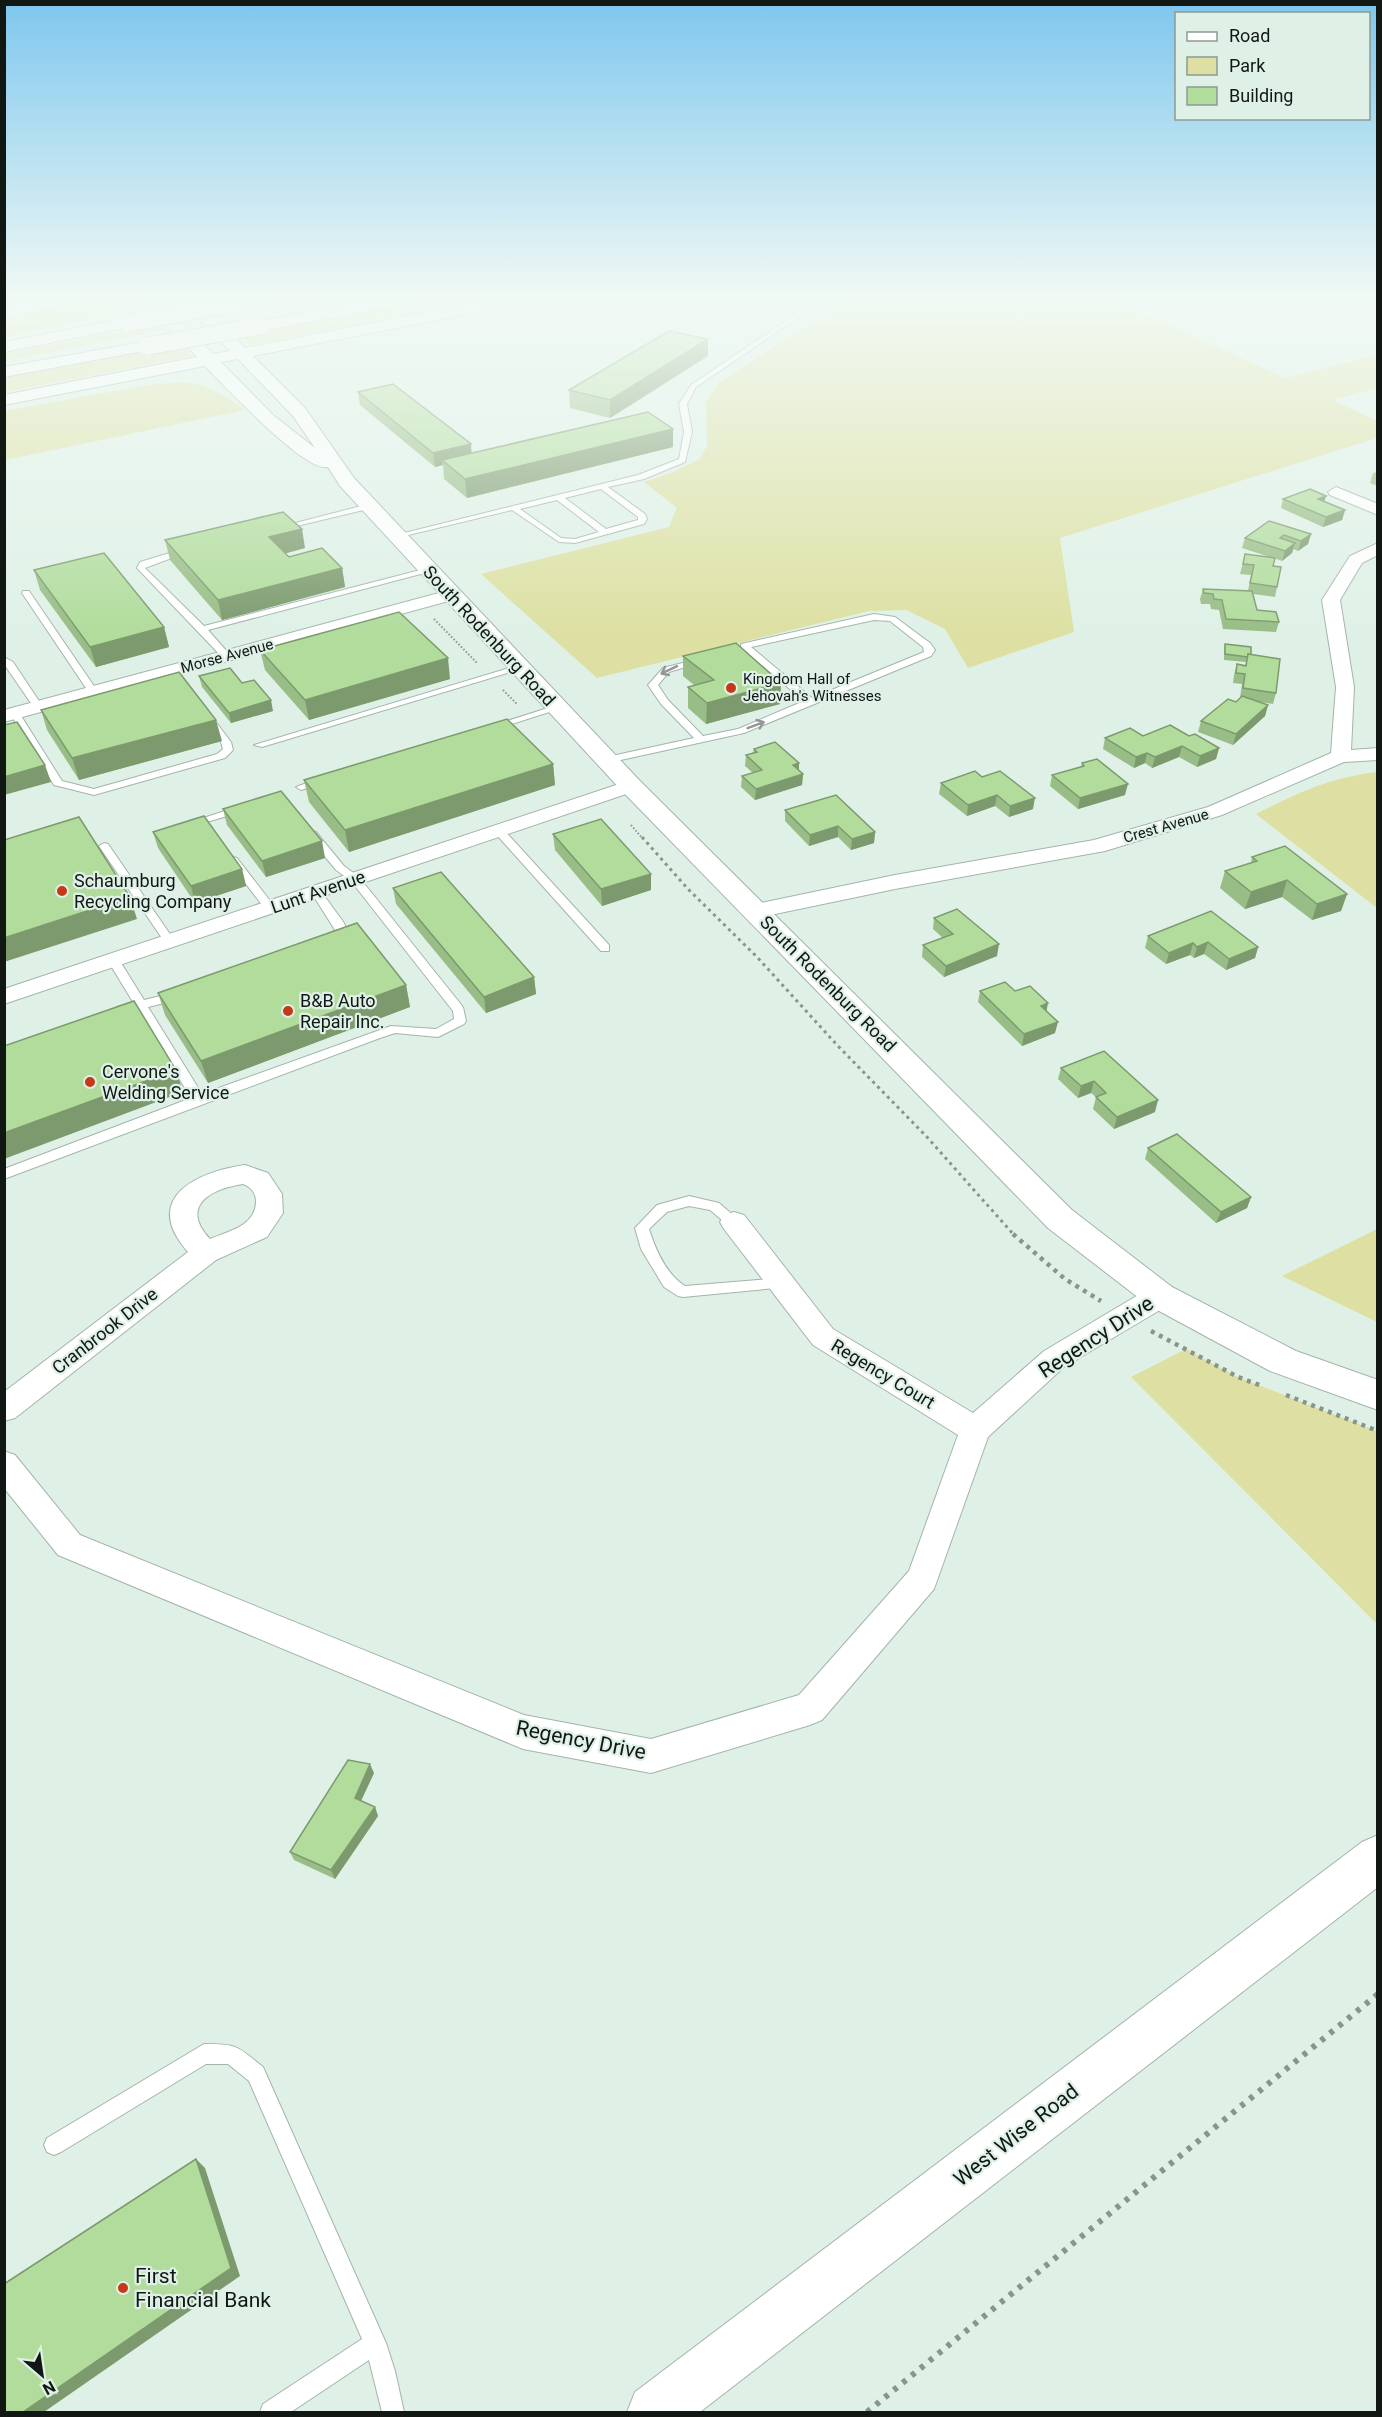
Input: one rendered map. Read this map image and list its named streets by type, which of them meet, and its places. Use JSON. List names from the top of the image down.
{
  "streets": {
    "main road": ["South Rodenburg Road", "West Wise Road"],
    "street": [
      "Morse Avenue",
      "Crest Avenue",
      "Lunt Avenue",
      "Cranbrook Drive",
      "Regency Drive",
      "Regency Court"
    ]
  },
  "crossings": [
    ["South Rodenburg Road", "Morse Avenue"],
    ["South Rodenburg Road", "Crest Avenue"],
    ["South Rodenburg Road", "Lunt Avenue"],
    ["South Rodenburg Road", "Regency Drive"],
    ["Regency Drive", "Regency Court"]
  ],
  "places": [
    "Kingdom Hall of Jehovah's Witnesses",
    "Schaumburg Recycling Company",
    "B&B Auto Repair Inc.",
    "Cervone's Welding Service",
    "First Financial Bank"
  ],
  "legend": ["Road", "Park", "Building"],
  "north": "bottom right"
}
